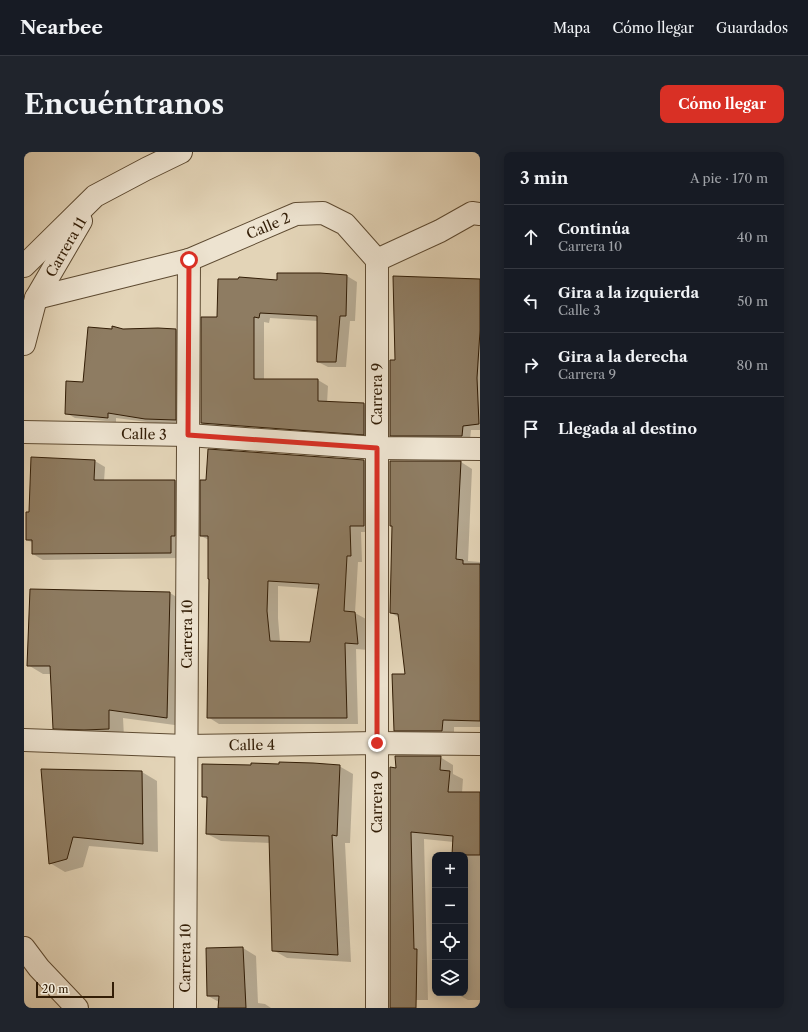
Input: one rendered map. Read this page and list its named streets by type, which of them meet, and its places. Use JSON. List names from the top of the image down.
{
  "streets": {
    "street": [
      "Calle 2",
      "Carrera 11",
      "Carrera 9",
      "Calle 3",
      "Carrera 10",
      "Calle 4"
    ]
  },
  "crossings": [
    ["Calle 2", "Carrera 11"],
    ["Calle 2", "Carrera 9"],
    ["Calle 2", "Carrera 10"],
    ["Carrera 9", "Calle 3"],
    ["Carrera 9", "Calle 4"],
    ["Calle 3", "Carrera 10"],
    ["Carrera 10", "Calle 4"]
  ],
  "scale_bar": "20 m",
  "page": {
    "header": "Nearbee",
    "nav": ["Mapa", "Cómo llegar", "Guardados"],
    "buttons": "Cómo llegar",
    "title": "Encuéntranos",
    "heading": ["3 min", "A pie · 170 m"],
    "list": [
      ["Continúa", "Carrera 10", "40 m"],
      ["Gira a la izquierda", "Calle 3", "50 m"],
      ["Gira a la derecha", "Carrera 9", "80 m"],
      "Llegada al destino"
    ],
    "map_buttons": ["+", "−"],
    "scale": "20 m"
  }
}
